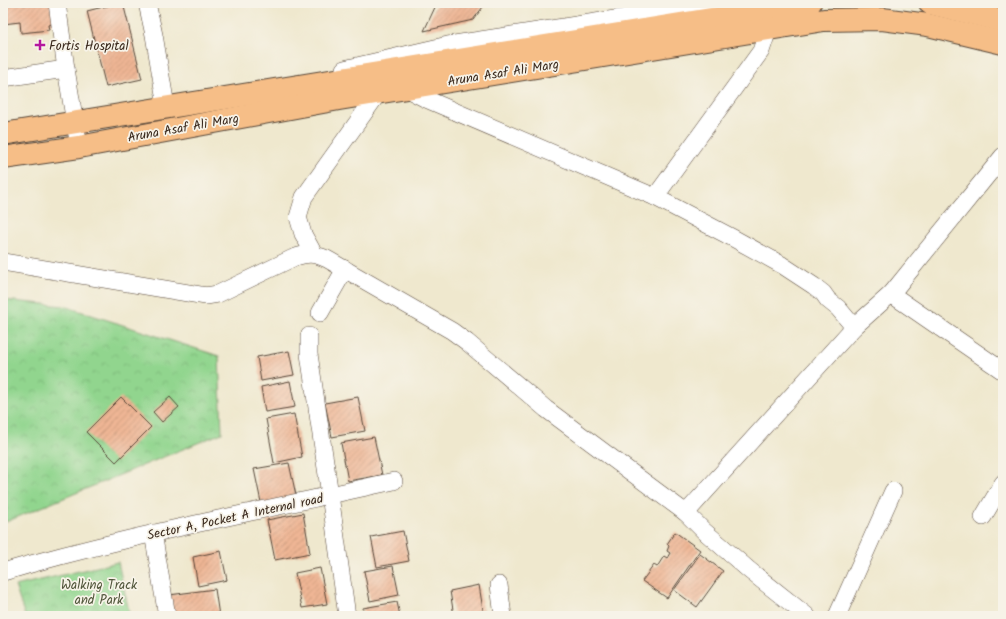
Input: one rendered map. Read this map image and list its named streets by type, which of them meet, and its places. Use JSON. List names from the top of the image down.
{
  "streets": {
    "main road": ["Aruna Asaf Ali Marg"],
    "street": ["Sector A, Pocket A Internal road"]
  },
  "parks": ["Walking Track and Park"],
  "places": {
    "health": ["Fortis Hospital"]
  }
}
